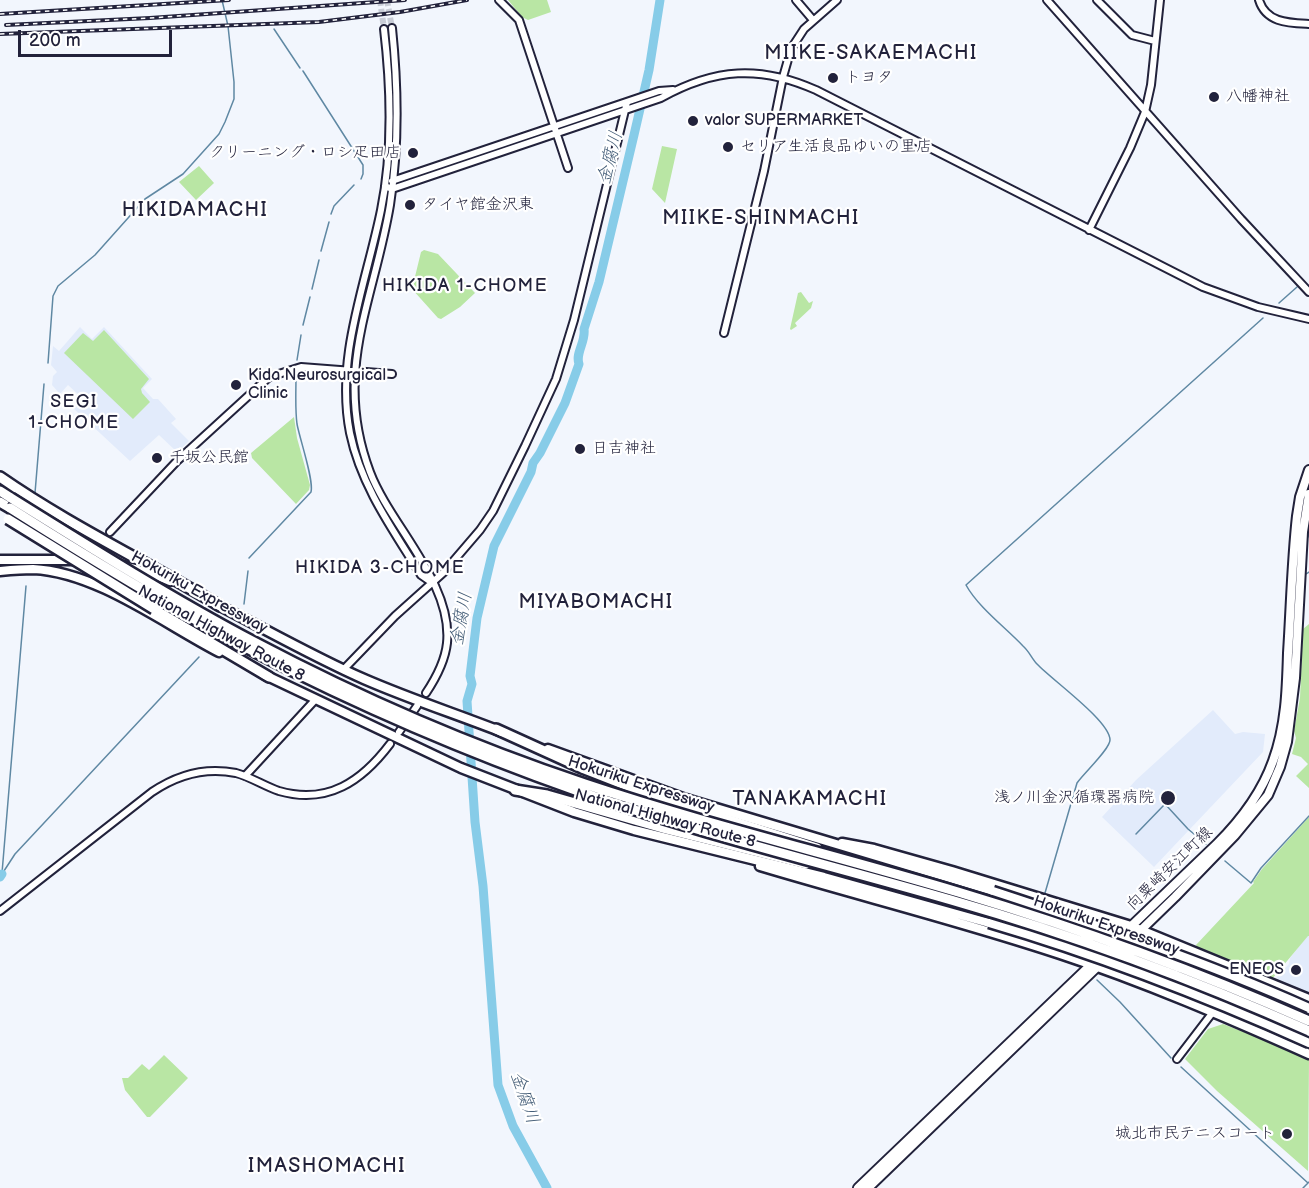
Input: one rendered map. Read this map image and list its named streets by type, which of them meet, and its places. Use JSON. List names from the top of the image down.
{
  "streets": {
    "highway": ["Hokuriku Expressway", "National Highway Route 8"],
    "main road": ["向粟崎安江町線"]
  },
  "districts": [
    "MIIKE-SAKAEMACHI",
    "HIKIDAMACHI",
    "MIIKE-SHINMACHI",
    "HIKIDA 1-CHOME",
    "SEGI 1-CHOME",
    "HIKIDA 3-CHOME",
    "MIYABOMACHI",
    "TANAKAMACHI",
    "IMASHOMACHI"
  ],
  "water": ["金腐川"],
  "places": [
    "トヨタ",
    "八幡神社",
    "valor SUPERMARKET",
    "セリア生活良品ゆいの里店",
    "クリーニング・ロシ疋田店",
    "タイヤ館金沢東",
    "Kida Neurosurgical Clinic",
    "日吉神社",
    "千坂公民館",
    "浅ノ川金沢循環器病院",
    "ENEOS",
    "城北市民テニスコート"
  ],
  "scale_bar": "200 m"
}
